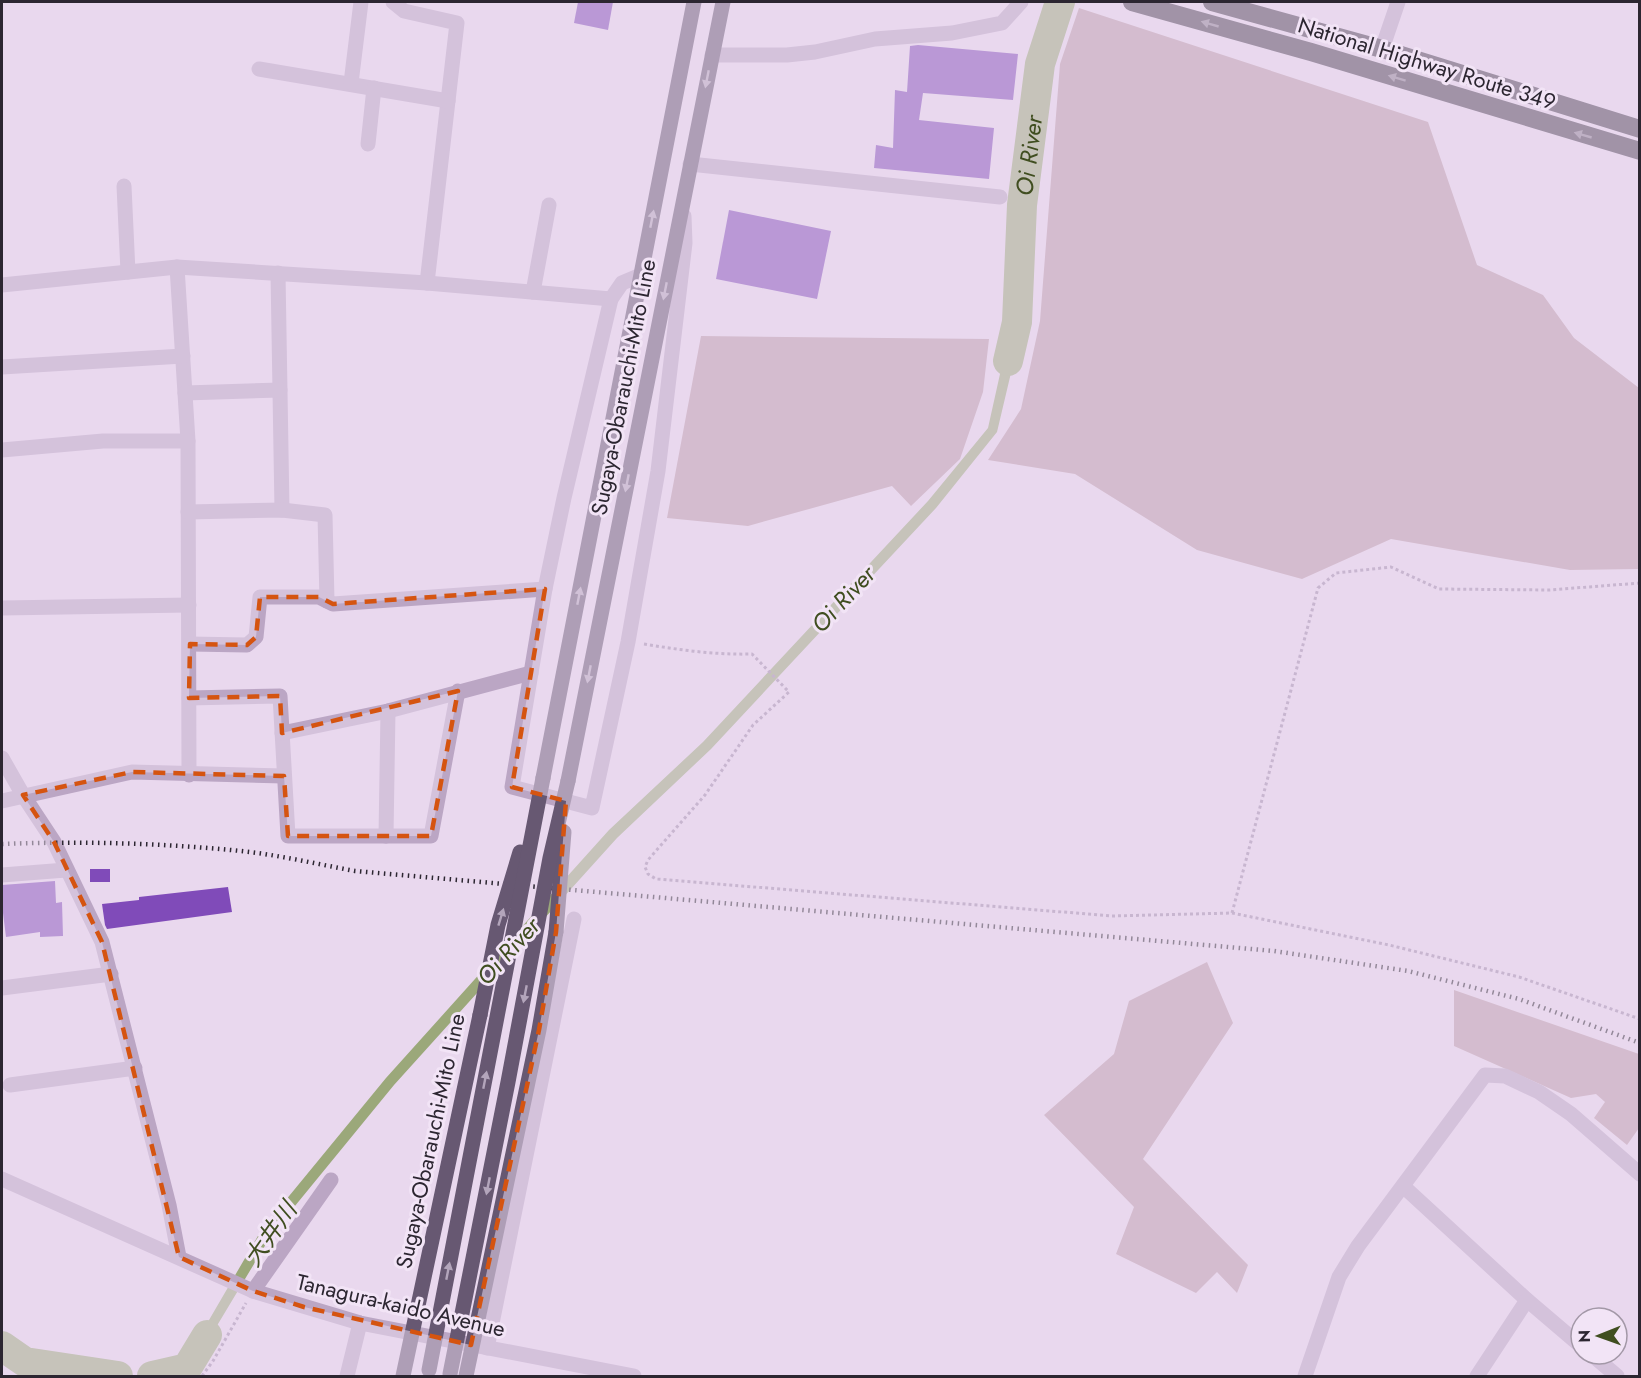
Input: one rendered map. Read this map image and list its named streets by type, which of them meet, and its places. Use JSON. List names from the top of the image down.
{
  "streets": {
    "highway": ["National Highway Route 349"],
    "main road": ["Sugaya-Obarauchi-Mito Line"],
    "street": ["Tanagura-kaido Avenue"]
  },
  "crossings": [
    ["Sugaya-Obarauchi-Mito Line", "Tanagura-kaido Avenue"]
  ],
  "water": ["Oi River", "大井川"],
  "north": "left"
}
